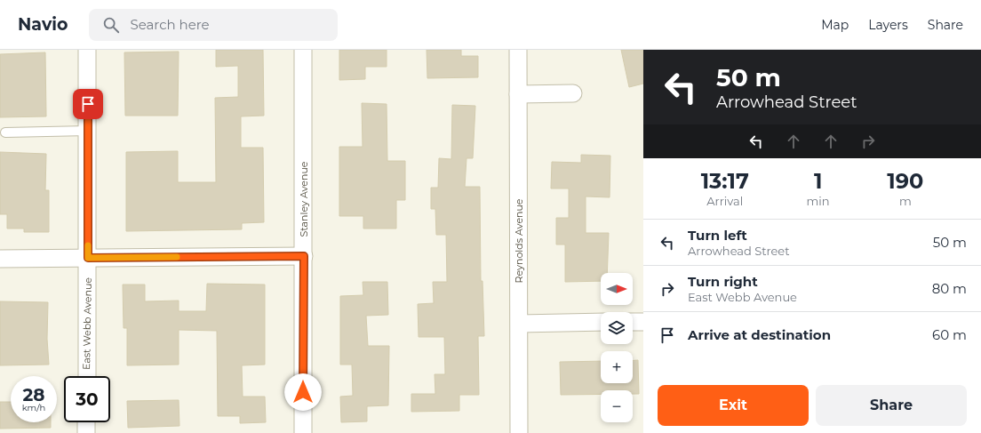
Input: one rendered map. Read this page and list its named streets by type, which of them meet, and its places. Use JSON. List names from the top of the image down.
{
  "streets": {
    "street": ["Stanley Avenue", "Reynolds Avenue", "East Webb Avenue"]
  },
  "north": "right",
  "page": {
    "header": "Navio",
    "search": "Search here",
    "nav": ["Map", "Layers", "Share"],
    "turn": ["50 m", "Arrowhead Street"],
    "eta": [
      "13:17",
      "Arrival",
      "1",
      "min",
      "190",
      "m"
    ],
    "list": [
      {
        "name": "Turn left",
        "note": "Arrowhead Street",
        "value": "50 m"
      },
      {
        "name": "Turn right",
        "note": "East Webb Avenue",
        "value": "80 m"
      },
      {
        "name": "Arrive at destination",
        "value": "60 m"
      }
    ],
    "map_buttons": ["+", "−"],
    "speed": "28 km/h",
    "limit": "30",
    "buttons": ["Exit", "Share"]
  }
}
